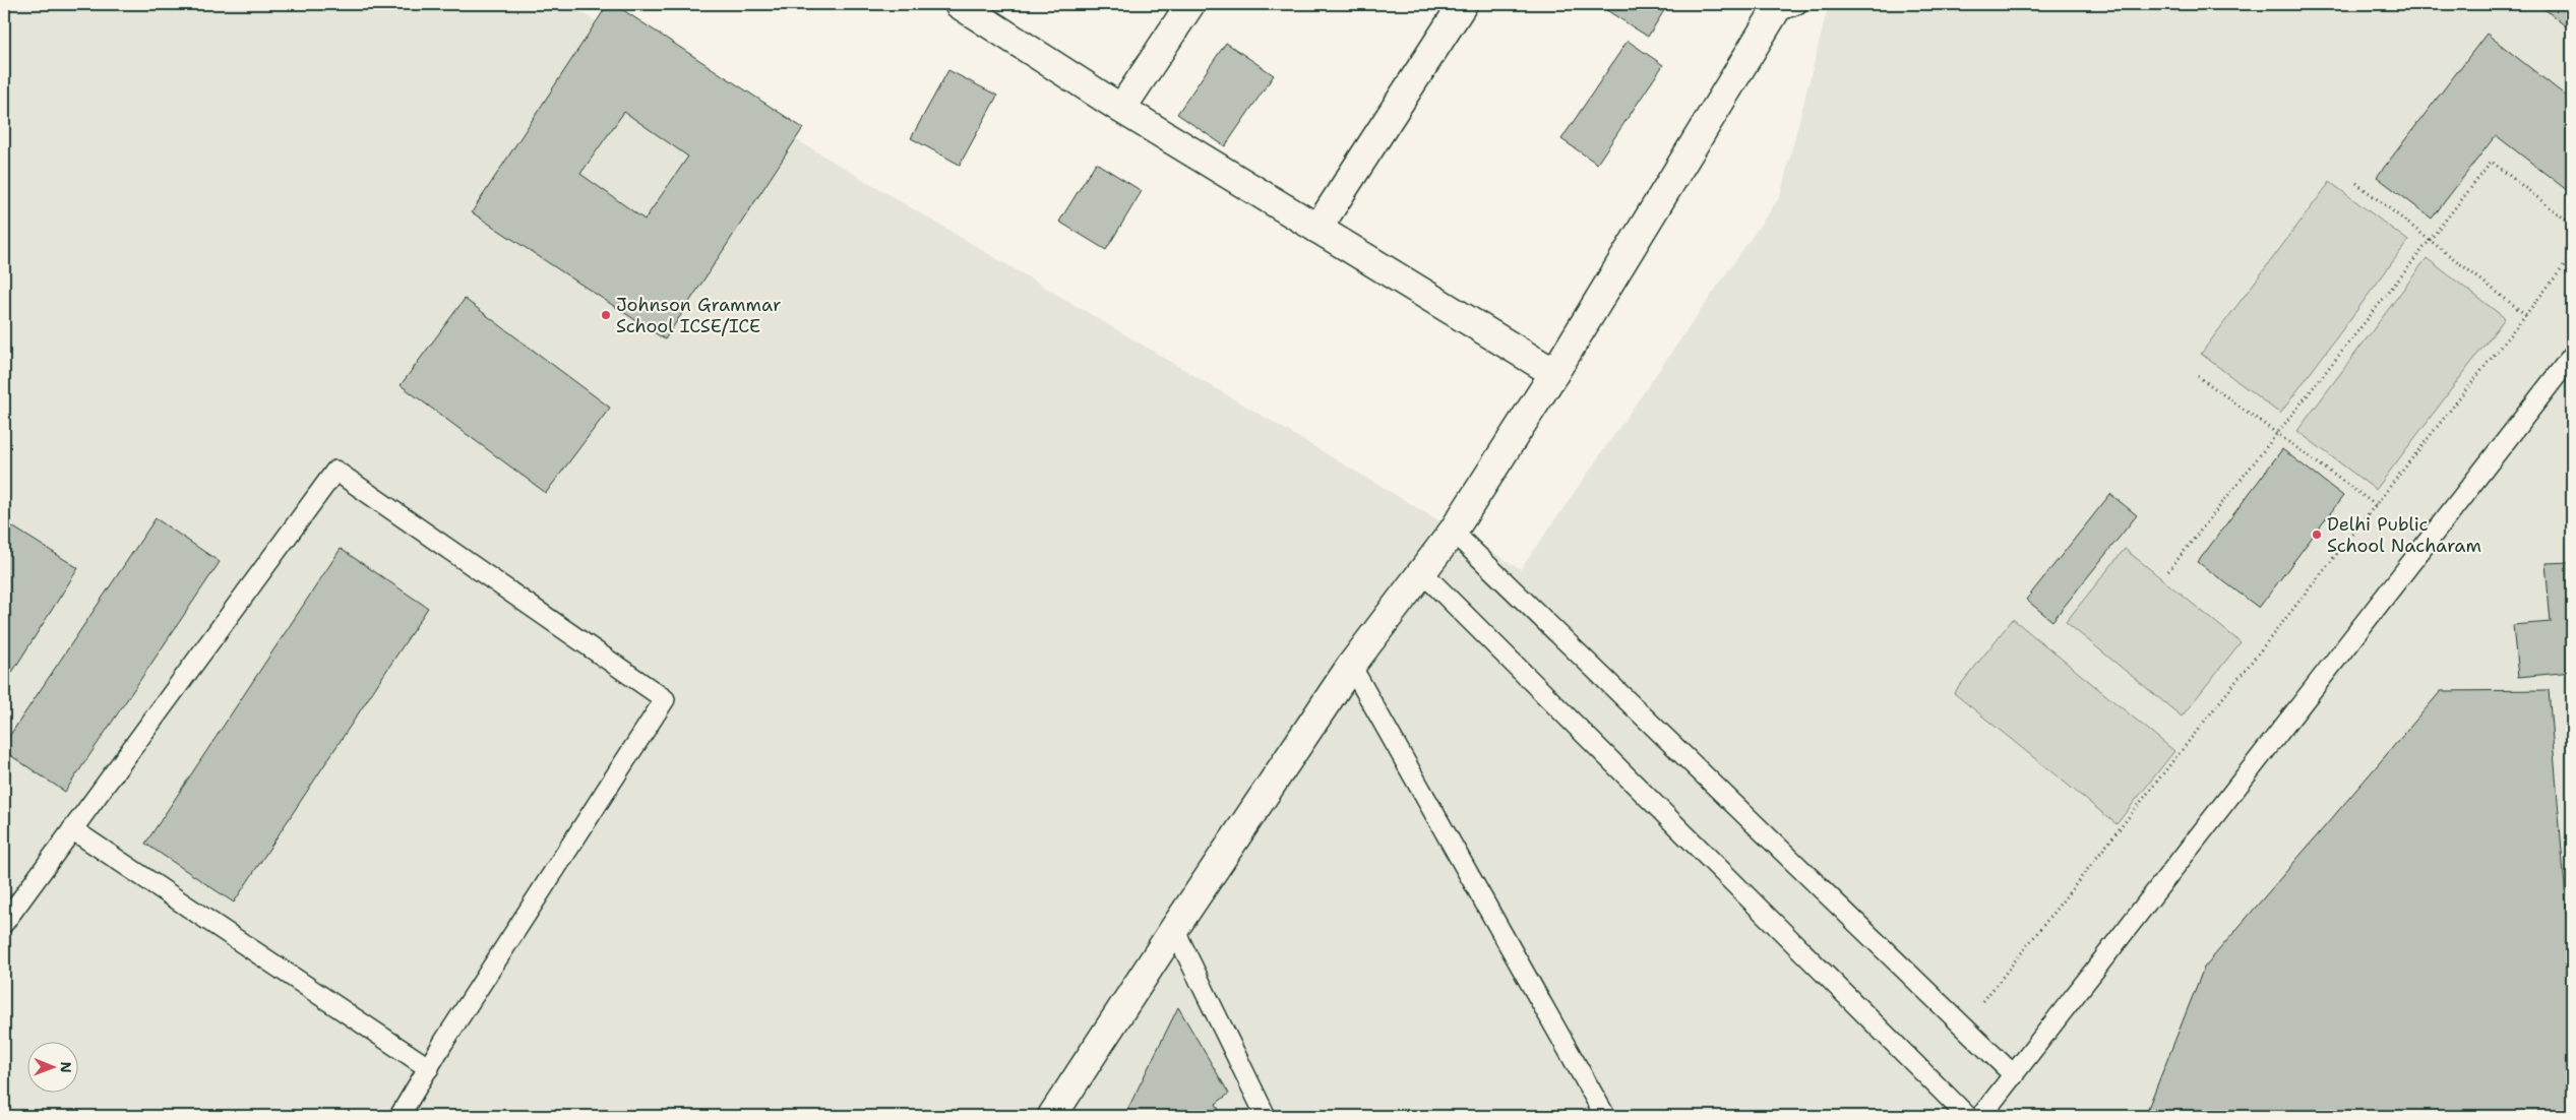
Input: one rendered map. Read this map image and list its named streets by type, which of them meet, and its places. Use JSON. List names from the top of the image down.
{
  "places": ["Johnson Grammar School ICSE/ICE", "Delhi Public School Nacharam"],
  "north": "right"
}
